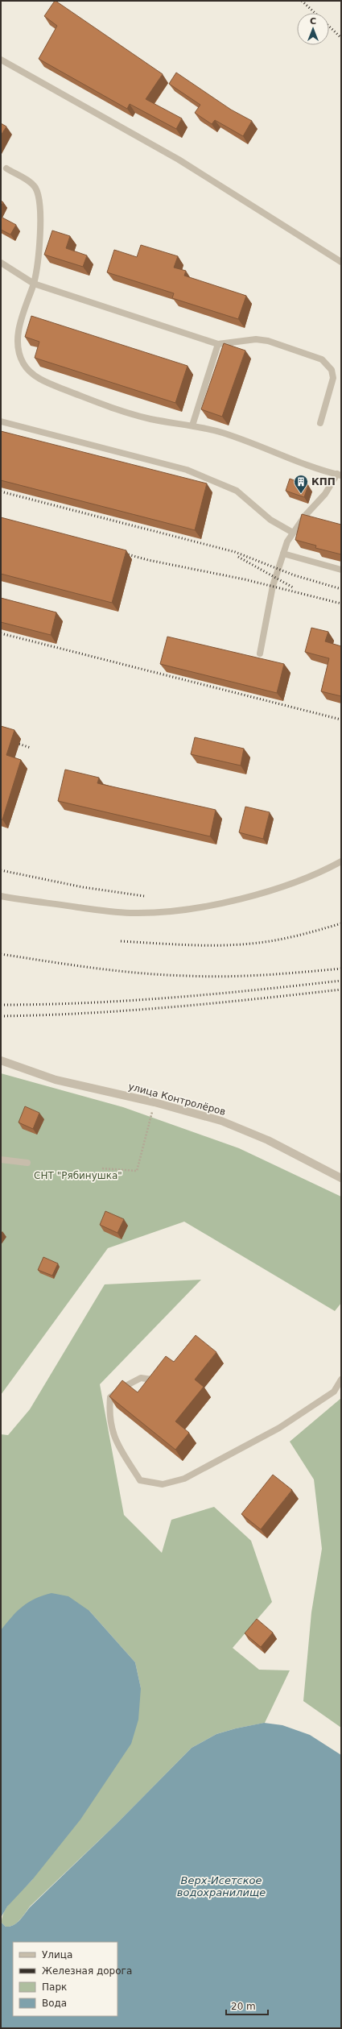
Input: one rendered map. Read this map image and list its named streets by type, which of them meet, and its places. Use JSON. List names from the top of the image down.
{
  "streets": {
    "street": ["улица Контролёров"]
  },
  "water": ["Верх-Исетское водохранилище"],
  "parks": ["СНТ \"Рябинушка\""],
  "places": {
    "building": ["КПП"]
  },
  "legend": [
    "Улица",
    "Железная дорога",
    "Парк",
    "Вода"
  ],
  "scale_bar": "20 m",
  "north": "top"
}
